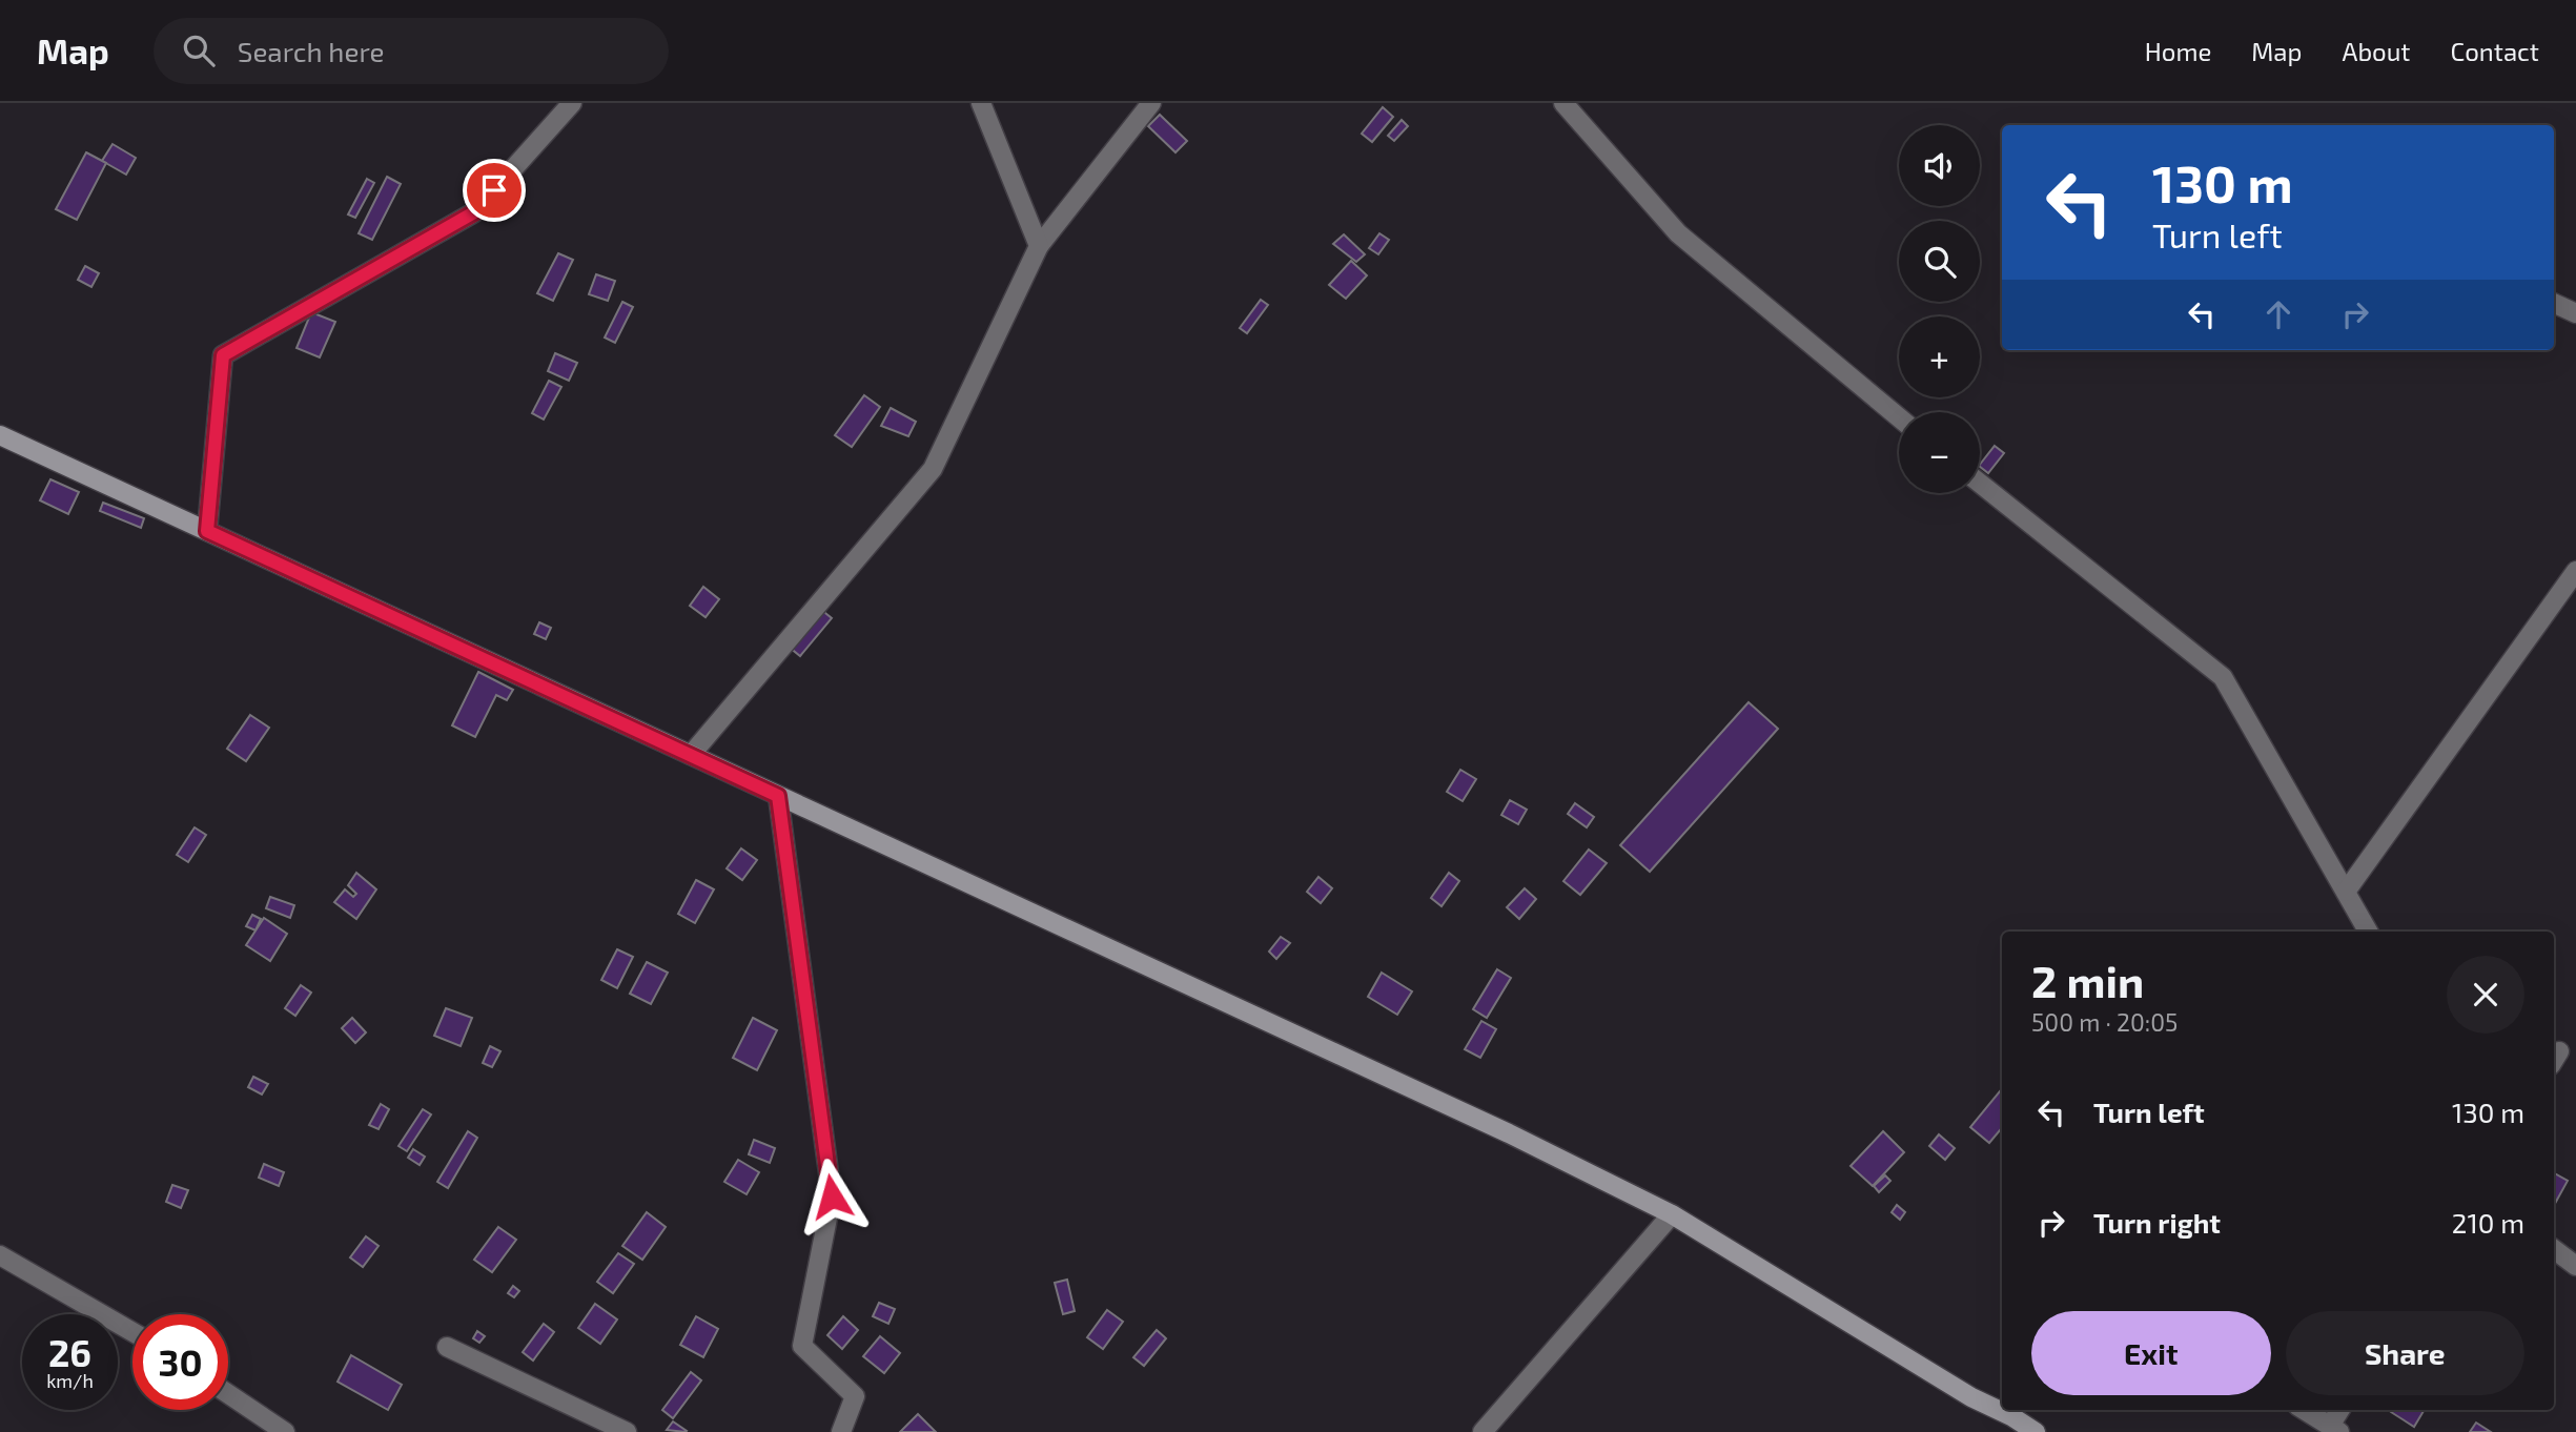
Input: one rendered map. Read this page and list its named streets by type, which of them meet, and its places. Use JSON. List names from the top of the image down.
{
  "page": {
    "header": "Map",
    "search": "Search here",
    "nav": [
      "Home",
      "Map",
      "About",
      "Contact"
    ],
    "map_buttons": ["+", "−"],
    "turn": ["130 m", "Turn left"],
    "heading": ["2 min", "500 m · 20:05"],
    "list": [
      {
        "name": "Turn left",
        "value": "130 m"
      },
      {
        "name": "Turn right",
        "value": "210 m"
      }
    ],
    "buttons": ["Exit", "Share"],
    "speed": "26 km/h",
    "limit": "30"
  }
}
